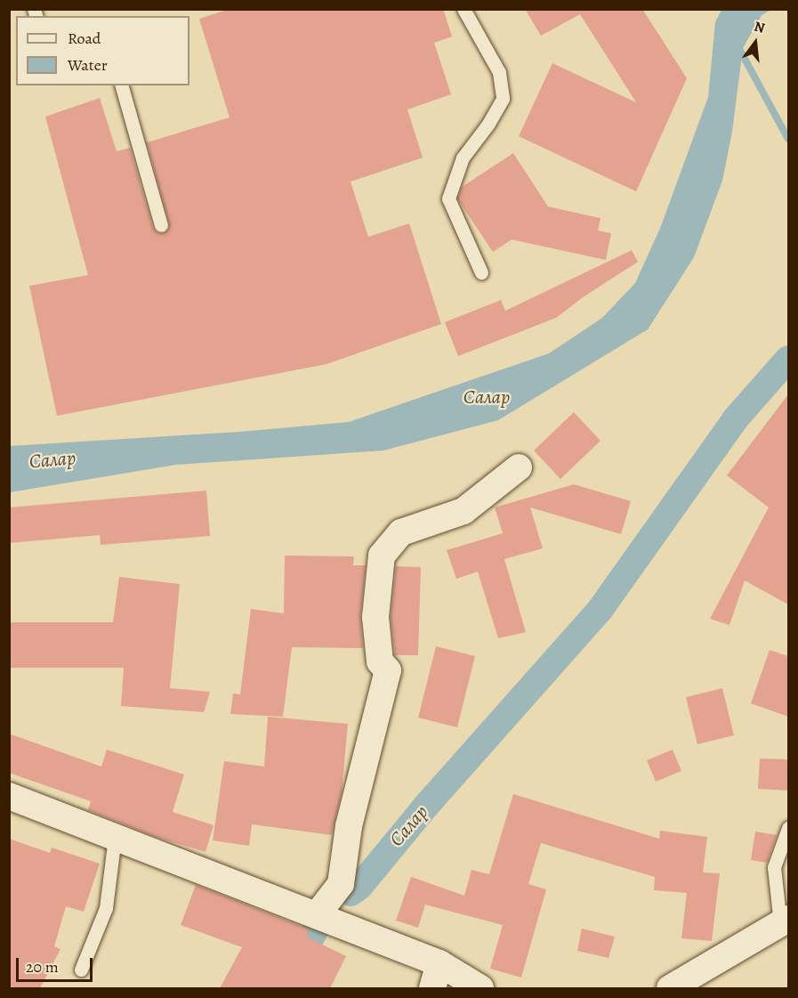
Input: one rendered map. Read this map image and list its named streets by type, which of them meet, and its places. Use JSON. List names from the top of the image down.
{
  "water": ["Салар"],
  "legend": ["Road", "Water"],
  "scale_bar": "20 m",
  "north": "top"
}
